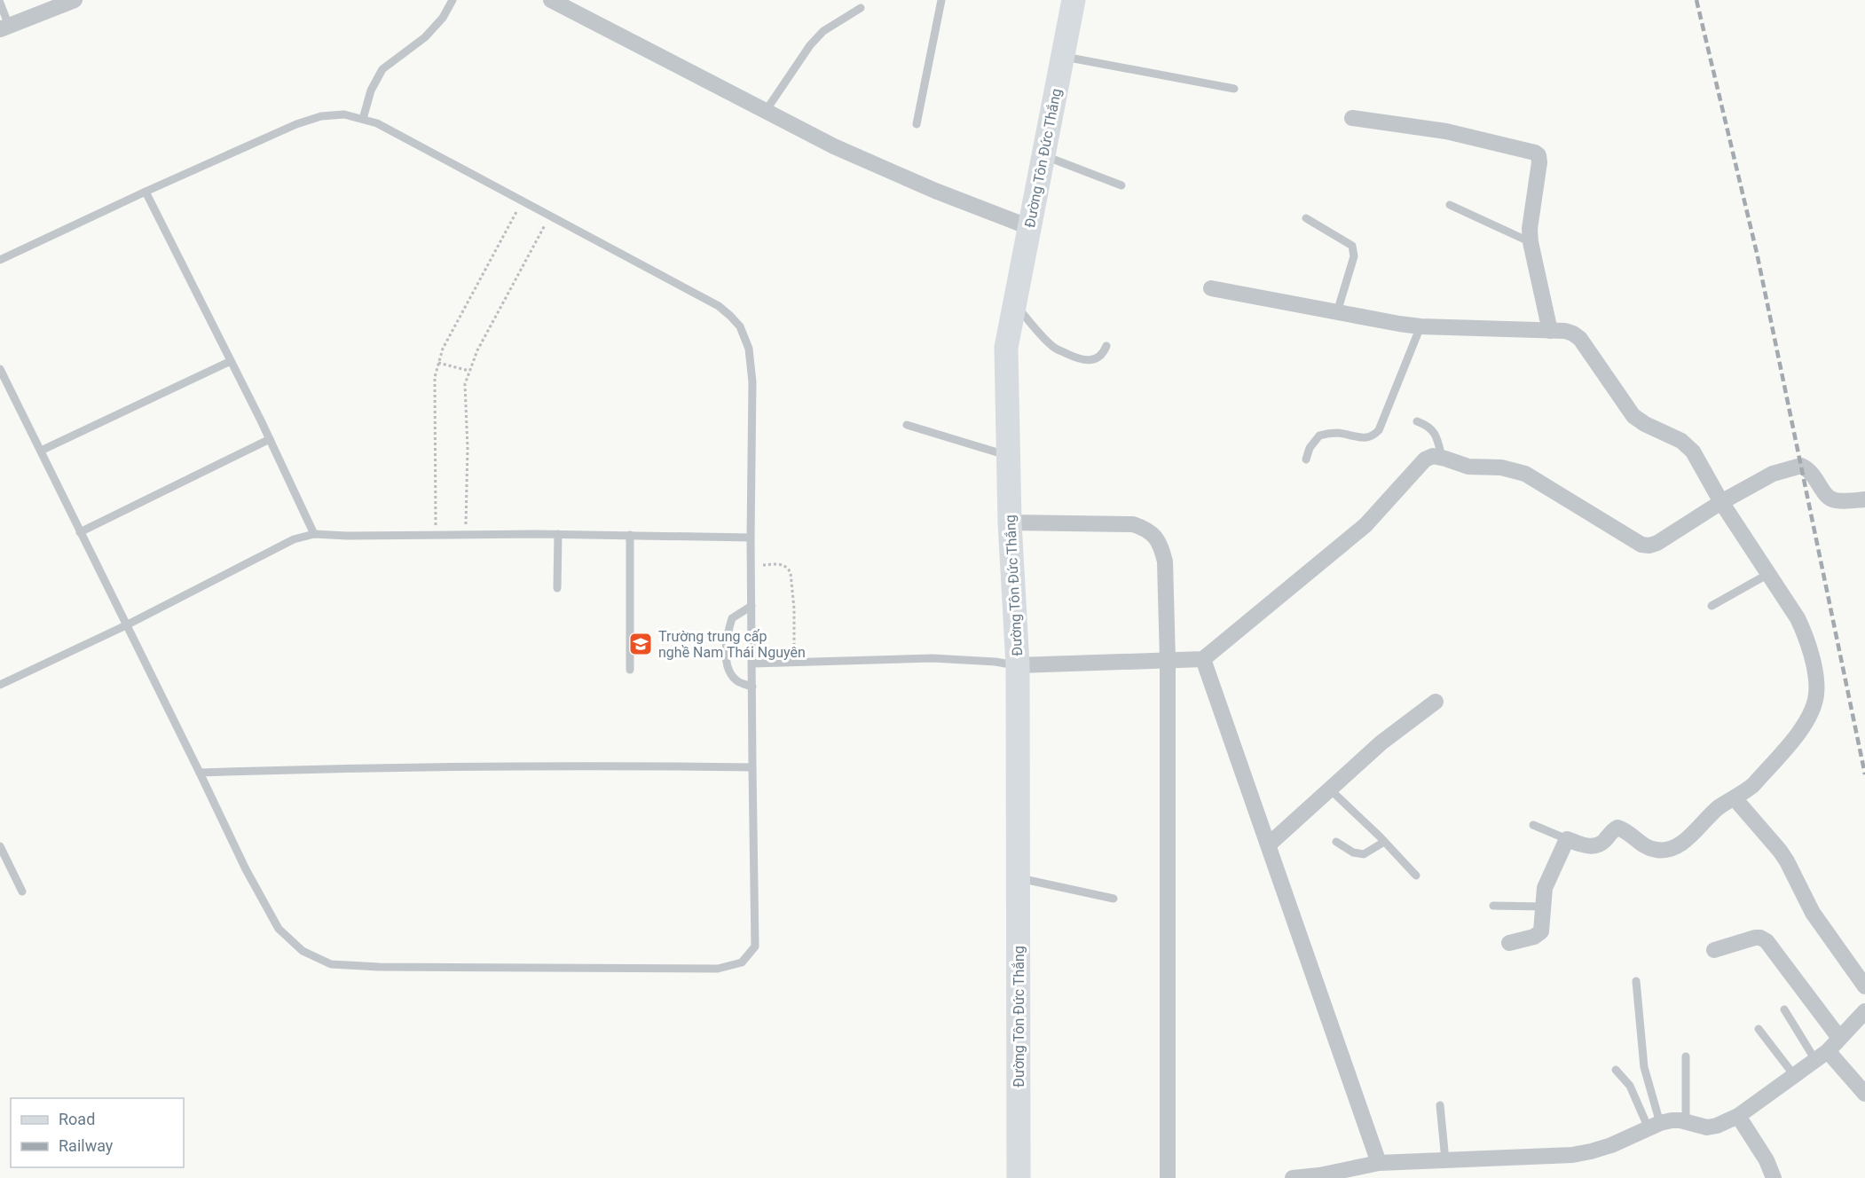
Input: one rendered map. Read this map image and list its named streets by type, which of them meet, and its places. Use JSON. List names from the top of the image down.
{
  "streets": {
    "main road": ["Đường Tôn Đức Thắng"]
  },
  "places": {
    "school or university": ["Trường trung cấp nghề Nam Thái Nguyên"]
  },
  "legend": ["Road", "Railway"]
}
